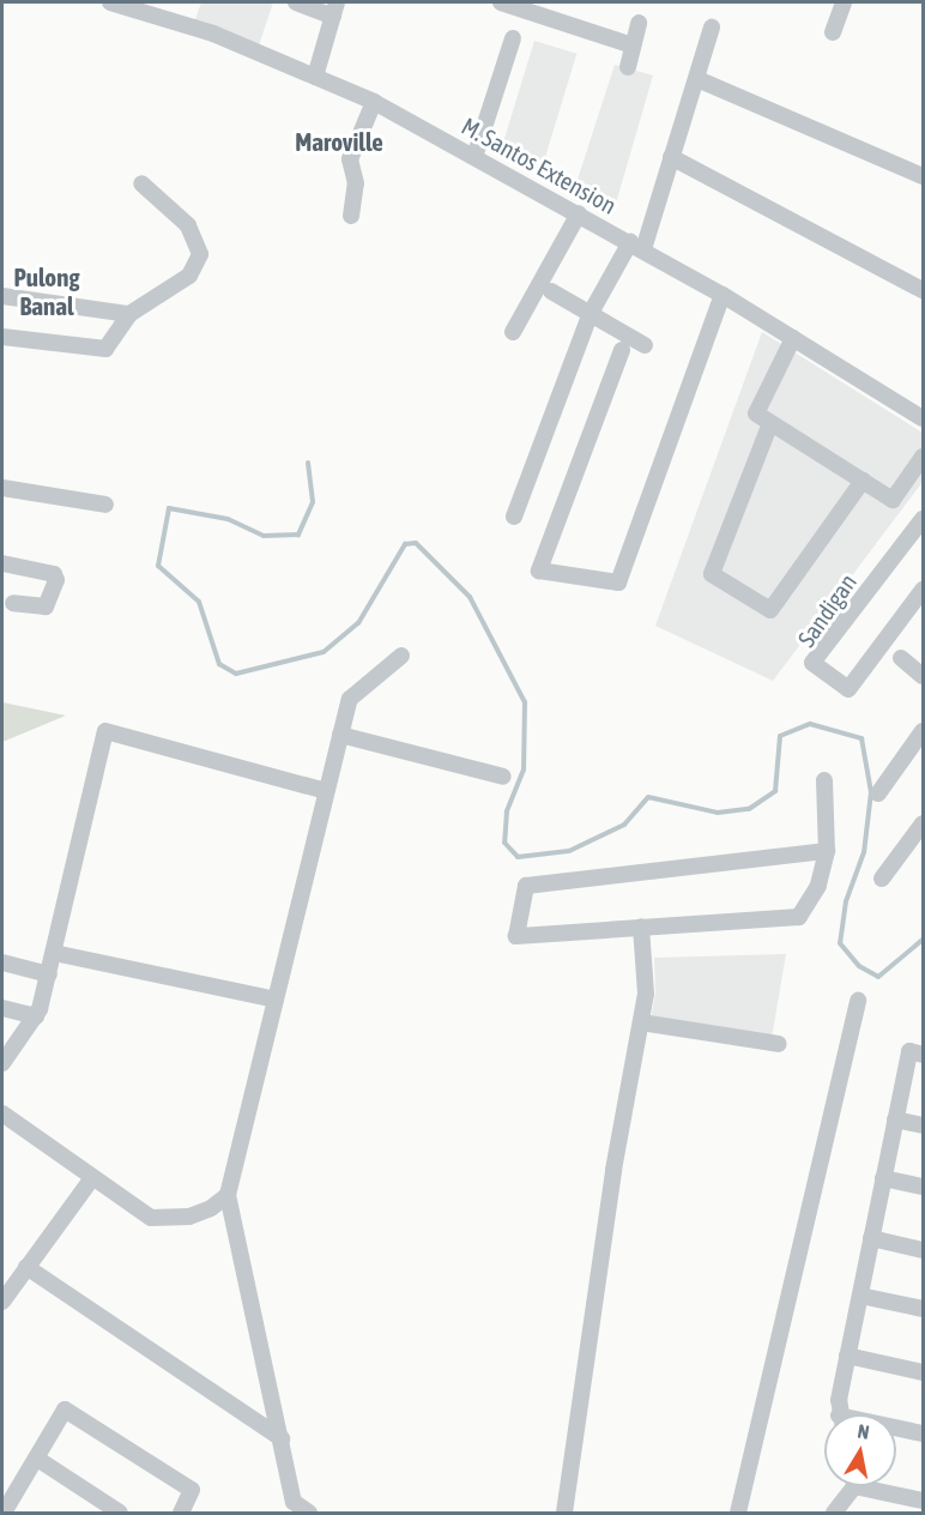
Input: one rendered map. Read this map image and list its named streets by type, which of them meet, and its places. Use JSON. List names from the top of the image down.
{
  "streets": {
    "street": ["M. Santos Extension", "Sandigan"]
  },
  "districts": ["Maroville", "Pulong Banal"],
  "north": "top"
}
